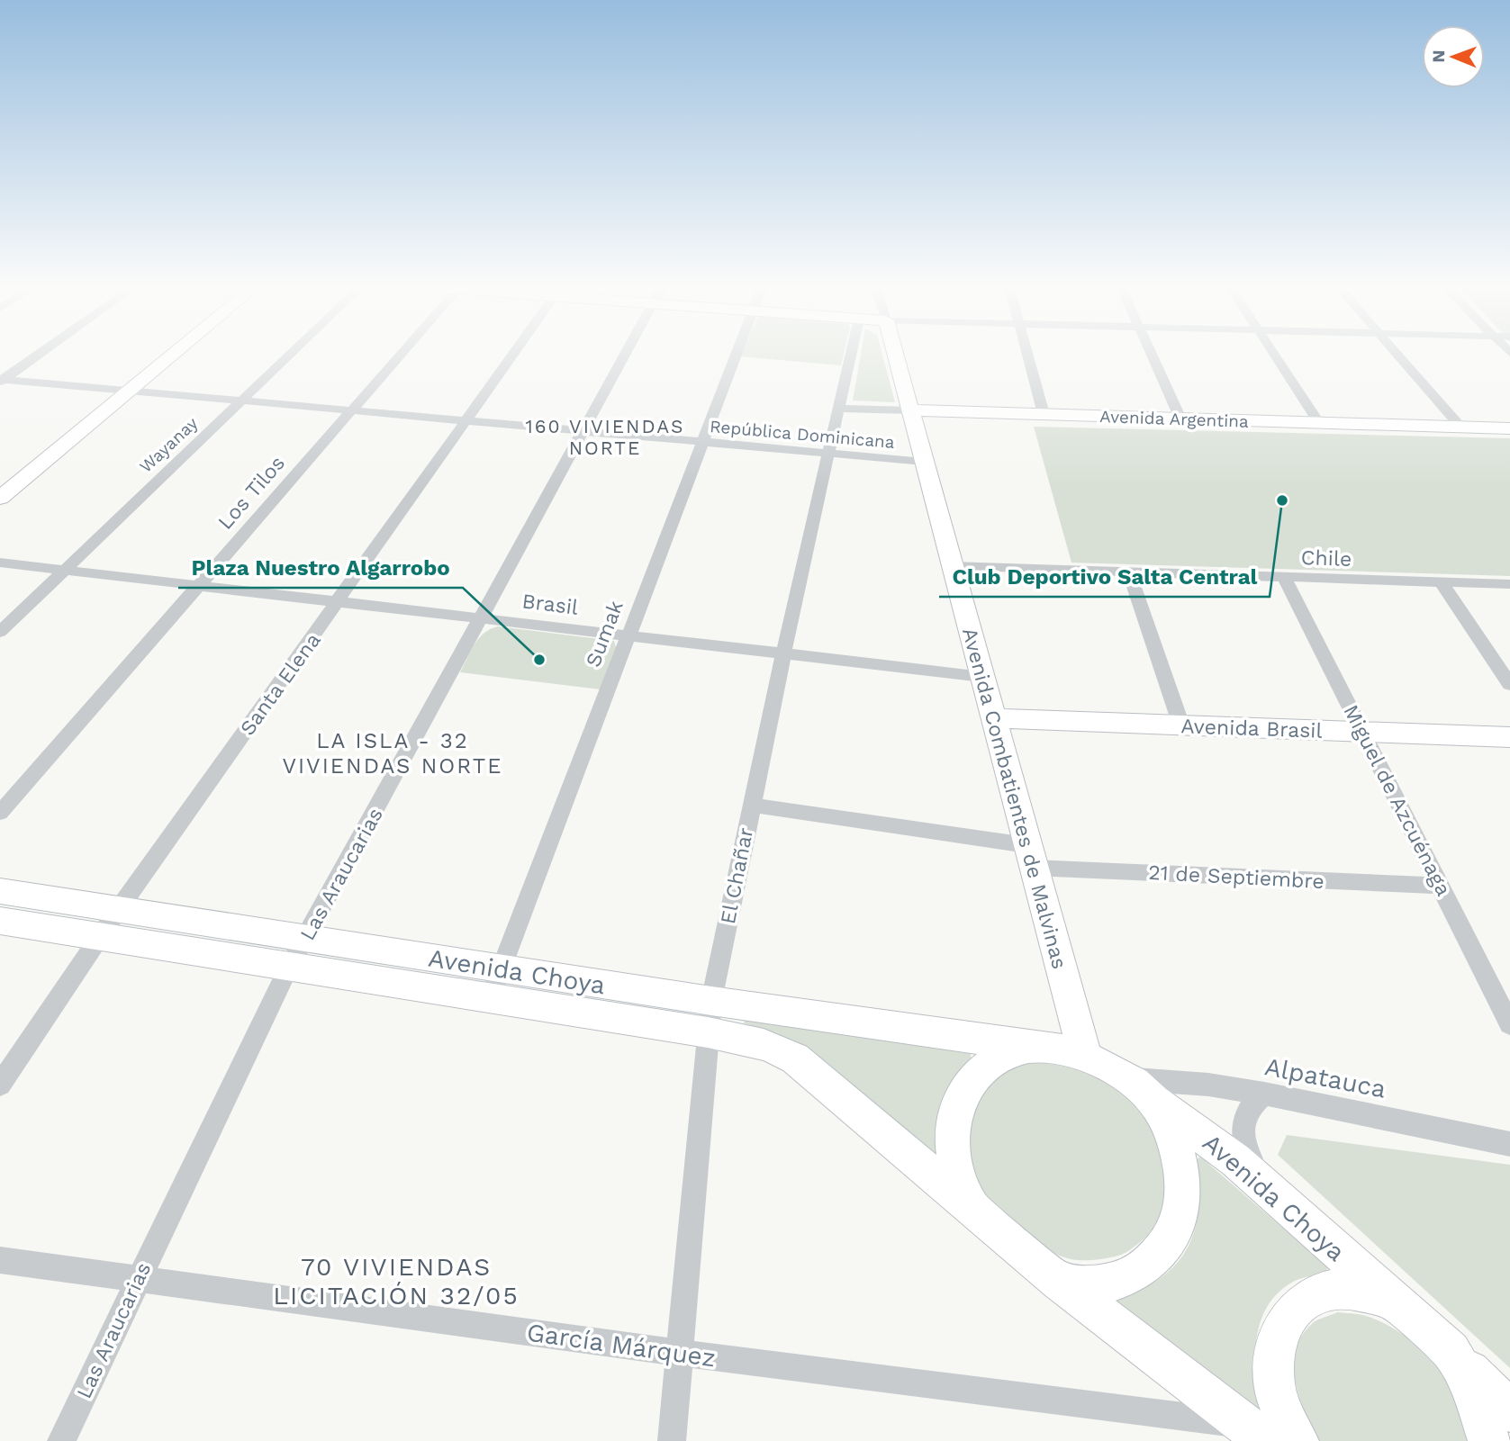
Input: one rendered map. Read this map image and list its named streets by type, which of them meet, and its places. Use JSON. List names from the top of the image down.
{
  "streets": {
    "main road": [
      "Avenida Argentina",
      "Avenida Brasil",
      "Avenida Combatientes de Malvinas",
      "Avenida Choya"
    ],
    "street": [
      "República Dominicana",
      "Wayanay",
      "Los Tilos",
      "Chile",
      "Brasil",
      "Sumak",
      "Santa Elena",
      "Miguel de Azcuénaga",
      "Las Araucarias",
      "El Chañar",
      "21 de Septiembre",
      "Alpatauca",
      "García Márquez"
    ]
  },
  "crossings": [
    ["Avenida Argentina", "Avenida Combatientes de Malvinas"],
    ["Avenida Argentina", "El Chañar"],
    ["República Dominicana", "Wayanay"],
    ["República Dominicana", "Los Tilos"],
    ["República Dominicana", "Sumak"],
    ["República Dominicana", "Santa Elena"],
    ["República Dominicana", "Avenida Combatientes de Malvinas"],
    ["República Dominicana", "Las Araucarias"],
    ["República Dominicana", "El Chañar"],
    ["Wayanay", "Brasil"],
    ["Los Tilos", "Brasil"],
    ["Chile", "Avenida Combatientes de Malvinas"],
    ["Chile", "Miguel de Azcuénaga"],
    ["Brasil", "Sumak"],
    ["Brasil", "Santa Elena"],
    ["Brasil", "Avenida Combatientes de Malvinas"],
    ["Brasil", "Las Araucarias"],
    ["Brasil", "El Chañar"],
    ["Sumak", "Avenida Choya"],
    ["Santa Elena", "Avenida Choya"],
    ["Avenida Brasil", "Avenida Combatientes de Malvinas"],
    ["Avenida Brasil", "Miguel de Azcuénaga"],
    ["Avenida Combatientes de Malvinas", "21 de Septiembre"],
    ["Avenida Combatientes de Malvinas", "Avenida Choya"],
    ["Miguel de Azcuénaga", "21 de Septiembre"],
    ["Las Araucarias", "Avenida Choya"],
    ["Las Araucarias", "García Márquez"],
    ["El Chañar", "21 de Septiembre"],
    ["El Chañar", "Avenida Choya"],
    ["El Chañar", "García Márquez"],
    ["Avenida Choya", "Alpatauca"]
  ],
  "districts": ["160 VIVIENDAS NORTE", "LA ISLA - 32 VIVIENDAS NORTE", "70 VIVIENDAS LICITACIÓN 32/05"],
  "places": ["Club Deportivo Salta Central", "Plaza Nuestro Algarrobo"],
  "north": "left"
}
